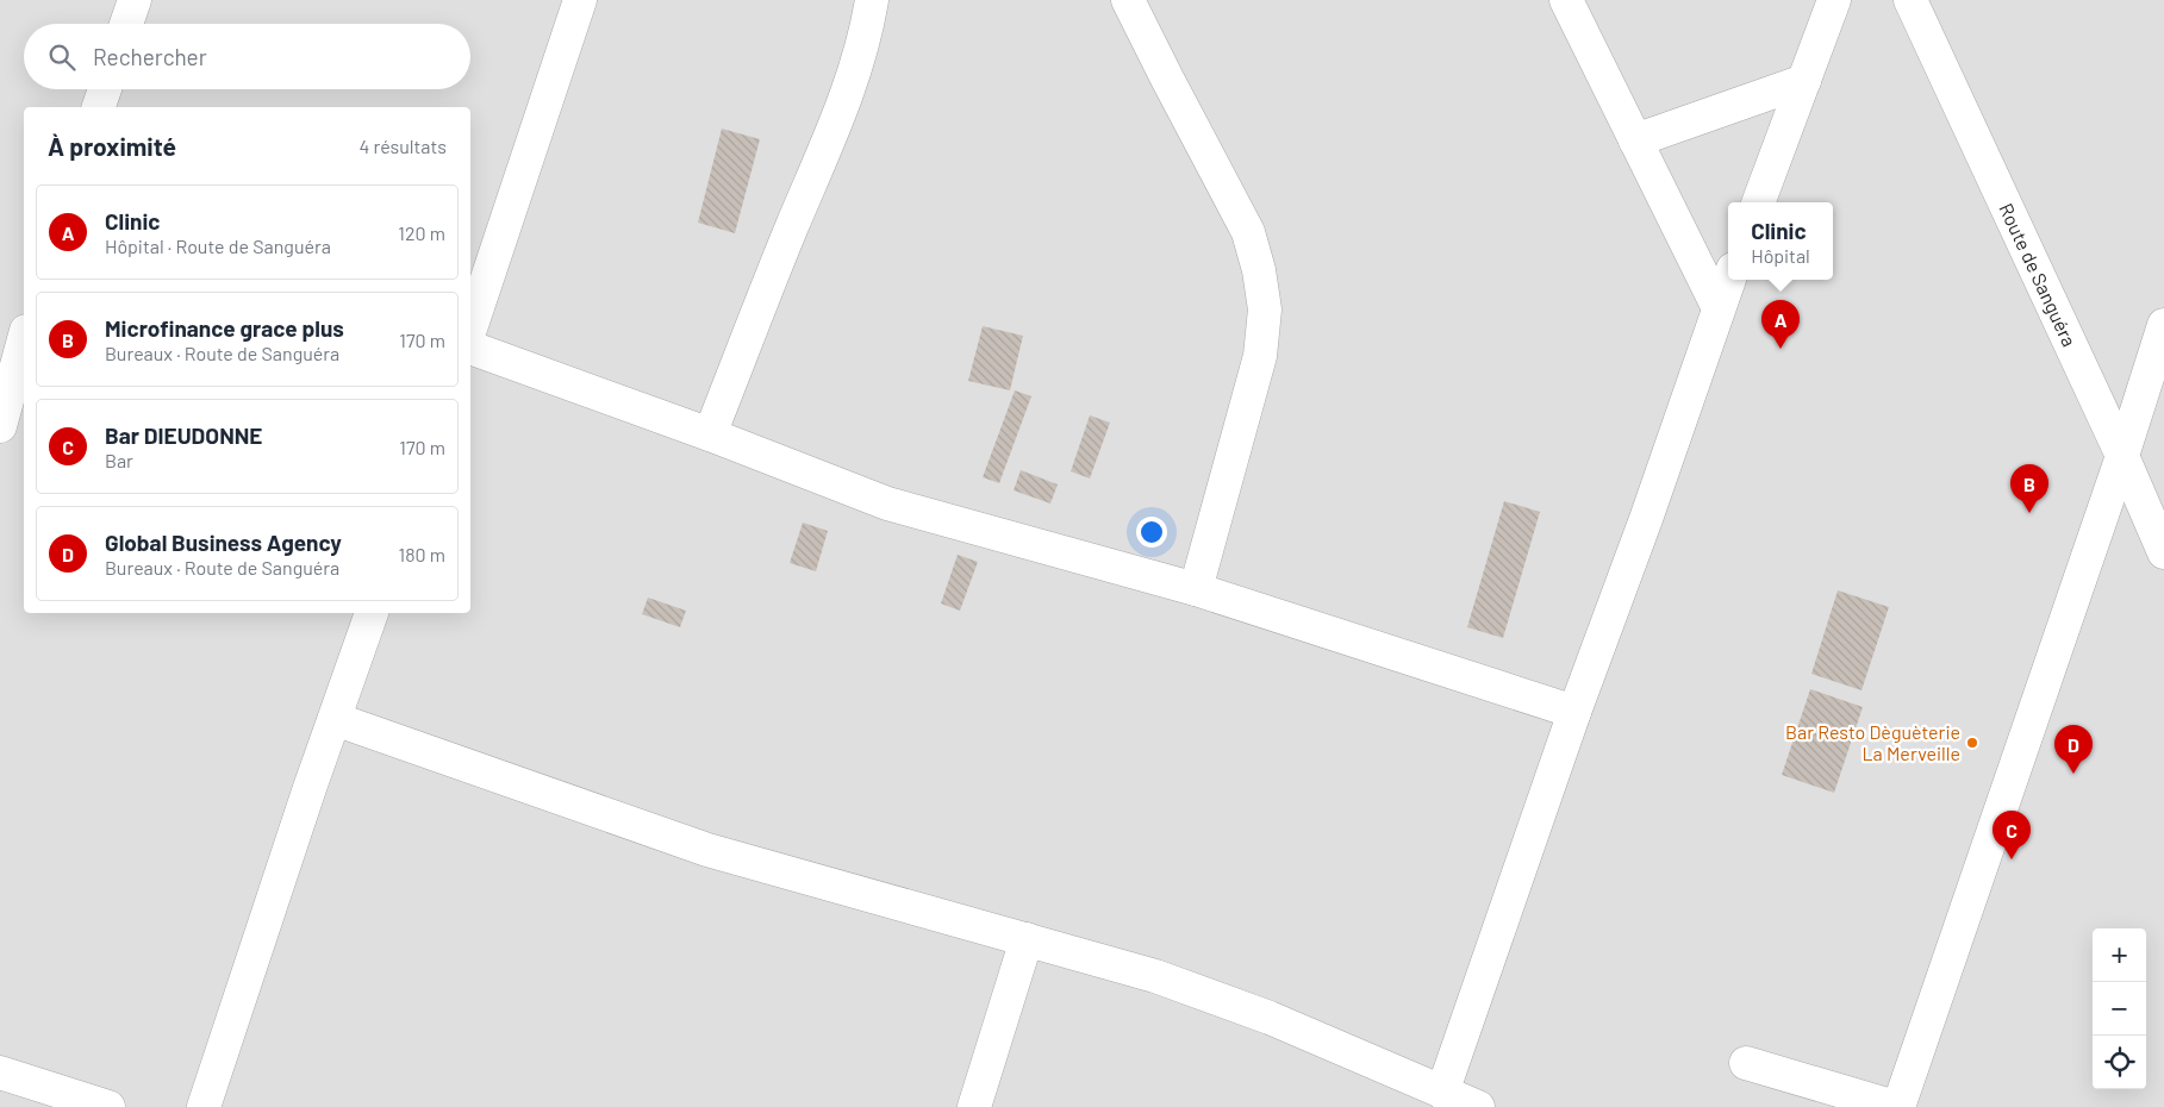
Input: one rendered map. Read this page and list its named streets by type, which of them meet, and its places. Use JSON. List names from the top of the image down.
{
  "streets": {
    "street": ["Route de Sanguéra"]
  },
  "places": ["Bar Resto Dèguèterie La Merveille"],
  "page": {
    "search": "Rechercher",
    "heading": ["À proximité", "4 résultats"],
    "list": [
      {
        "mark": "A",
        "name": "Clinic",
        "note": "Hôpital · Route de Sanguéra",
        "value": "120 m"
      },
      {
        "mark": "B",
        "name": "Microfinance grace plus",
        "note": "Bureaux · Route de Sanguéra",
        "value": "170 m"
      },
      {
        "mark": "C",
        "name": "Bar DIEUDONNE",
        "note": "Bar",
        "value": "170 m"
      },
      {
        "mark": "D",
        "name": "Global Business Agency",
        "note": "Bureaux · Route de Sanguéra",
        "value": "180 m"
      }
    ],
    "popup": ["Clinic", "Hôpital"],
    "pins": [
      "A",
      "B",
      "D",
      "C"
    ],
    "map_buttons": ["+", "−"]
  }
}
